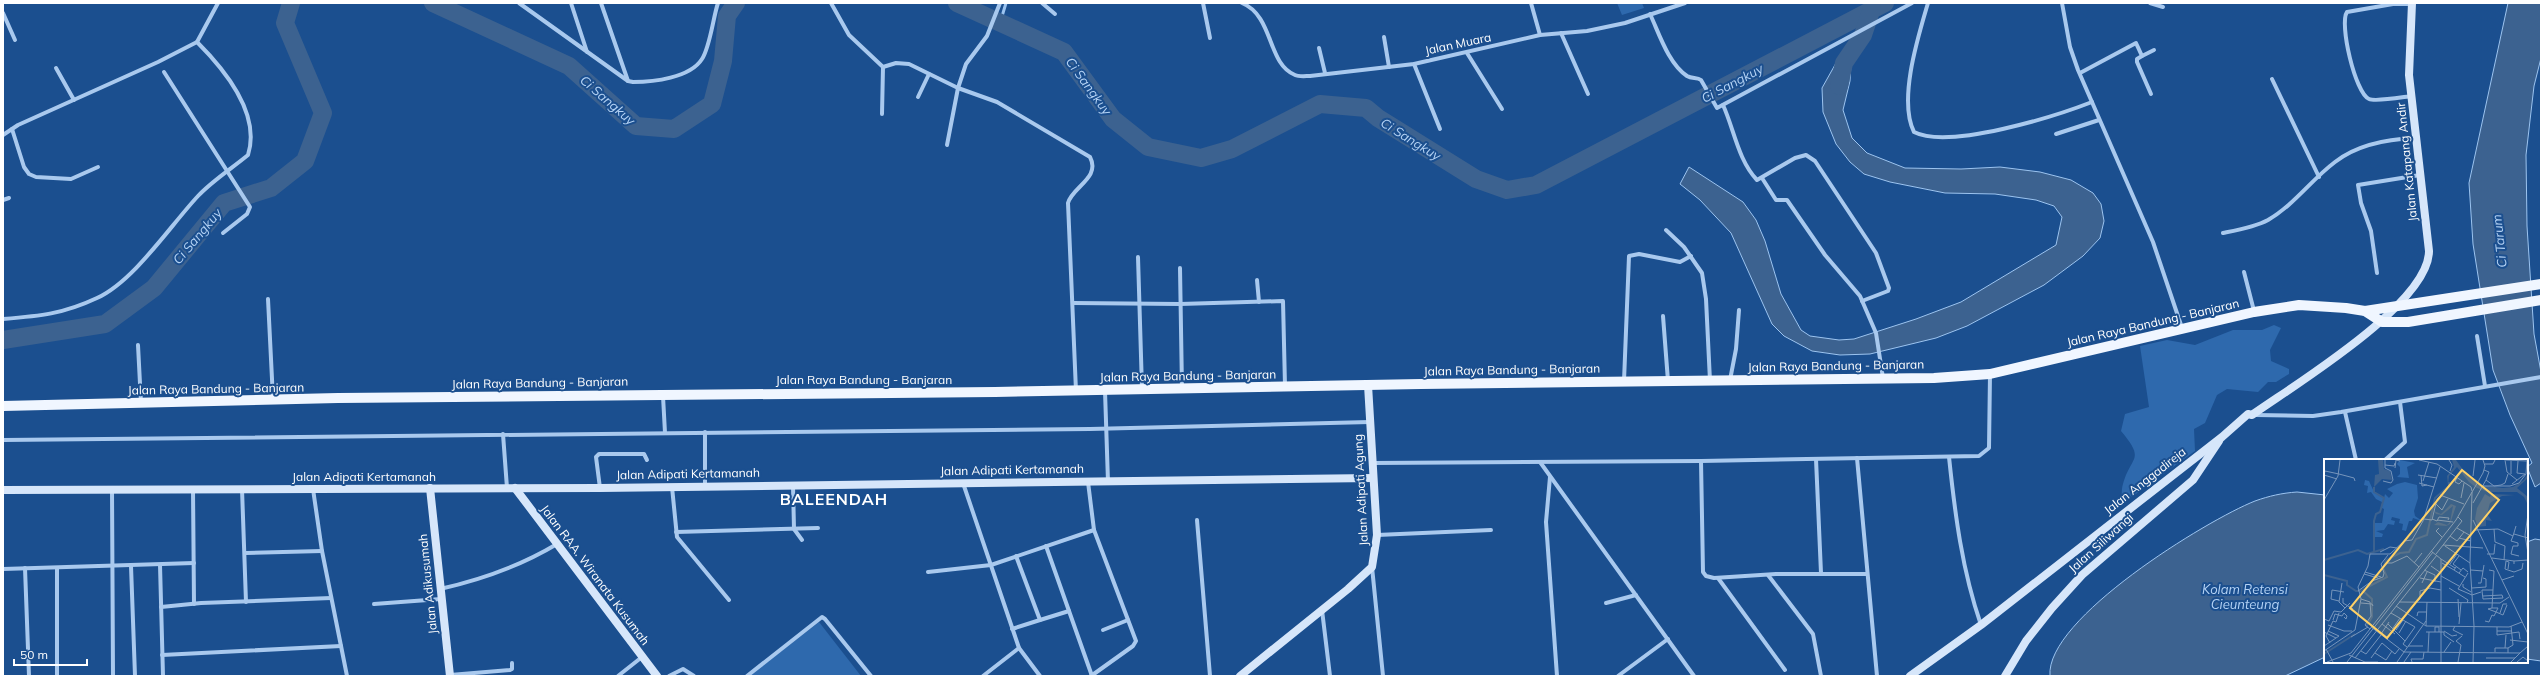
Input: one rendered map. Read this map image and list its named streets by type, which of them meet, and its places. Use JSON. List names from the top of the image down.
{
  "streets": {
    "main road": [
      "Jalan Katapang Andir",
      "Jalan Raya Bandung - Banjaran",
      "Jalan Adipati Kertamanah",
      "Jalan Anggadireja",
      "Jalan Adipati Agung",
      "Jalan Siliwangi",
      "Jalan RAA. Wiranata Kusumah",
      "Jalan Adikusumah"
    ],
    "street": ["Jalan Muara"]
  },
  "crossings": [
    ["Jalan Katapang Andir", "Jalan Raya Bandung - Banjaran"],
    ["Jalan Katapang Andir", "Jalan Anggadireja"],
    ["Jalan Raya Bandung - Banjaran", "Jalan Anggadireja"],
    ["Jalan Raya Bandung - Banjaran", "Jalan Adipati Agung"],
    ["Jalan Adipati Kertamanah", "Jalan Adipati Agung"],
    ["Jalan Adipati Kertamanah", "Jalan RAA. Wiranata Kusumah"],
    ["Jalan Adipati Kertamanah", "Jalan Adikusumah"],
    ["Jalan Anggadireja", "Jalan Siliwangi"]
  ],
  "districts": ["BALEENDAH"],
  "water": ["Ci Sangkuy", "Ci Tarum", "Kolam Retensi Cieunteung"],
  "scale_bar": "50 m"
}
